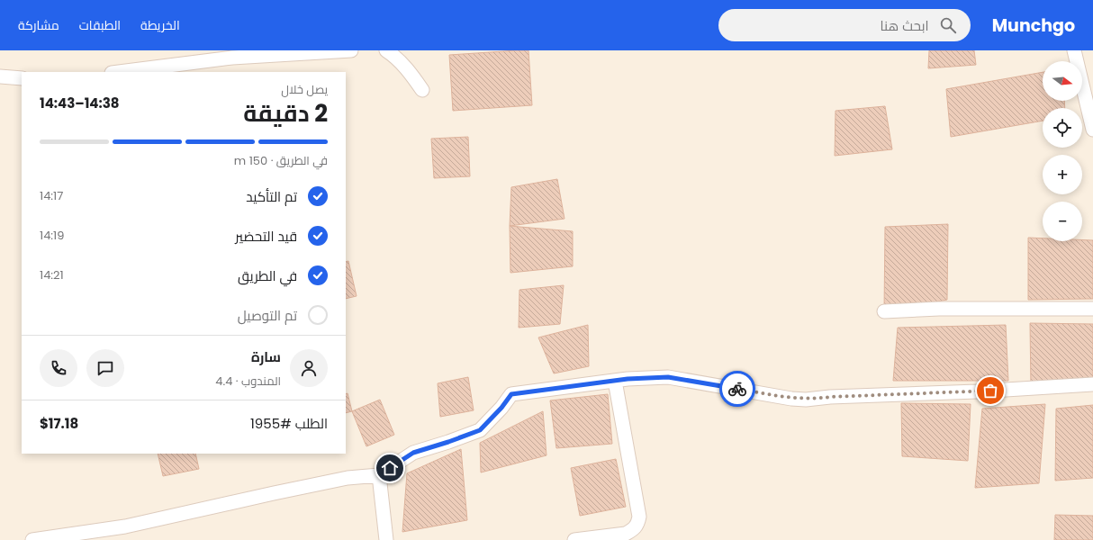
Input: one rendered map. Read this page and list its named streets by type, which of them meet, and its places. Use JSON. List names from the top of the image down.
{
  "north": "right",
  "page": {
    "header": "Munchgo",
    "search": "ابحث هنا",
    "nav": ["الخريطة", "الطبقات", "مشاركة"],
    "map_buttons": ["+", "−"],
    "heading": ["2 دقيقة", "يصل خلال", "14:38–14:43"],
    "panel": [
      "سارة",
      "المندوب · 4.4",
      "الطلب #1955",
      "$17.18"
    ],
    "bar": "في الطريق · 150 m",
    "list": [
      ["تم التأكيد", "14:17"],
      ["قيد التحضير", "14:19"],
      ["في الطريق", "14:21"],
      "تم التوصيل"
    ]
  }
}
